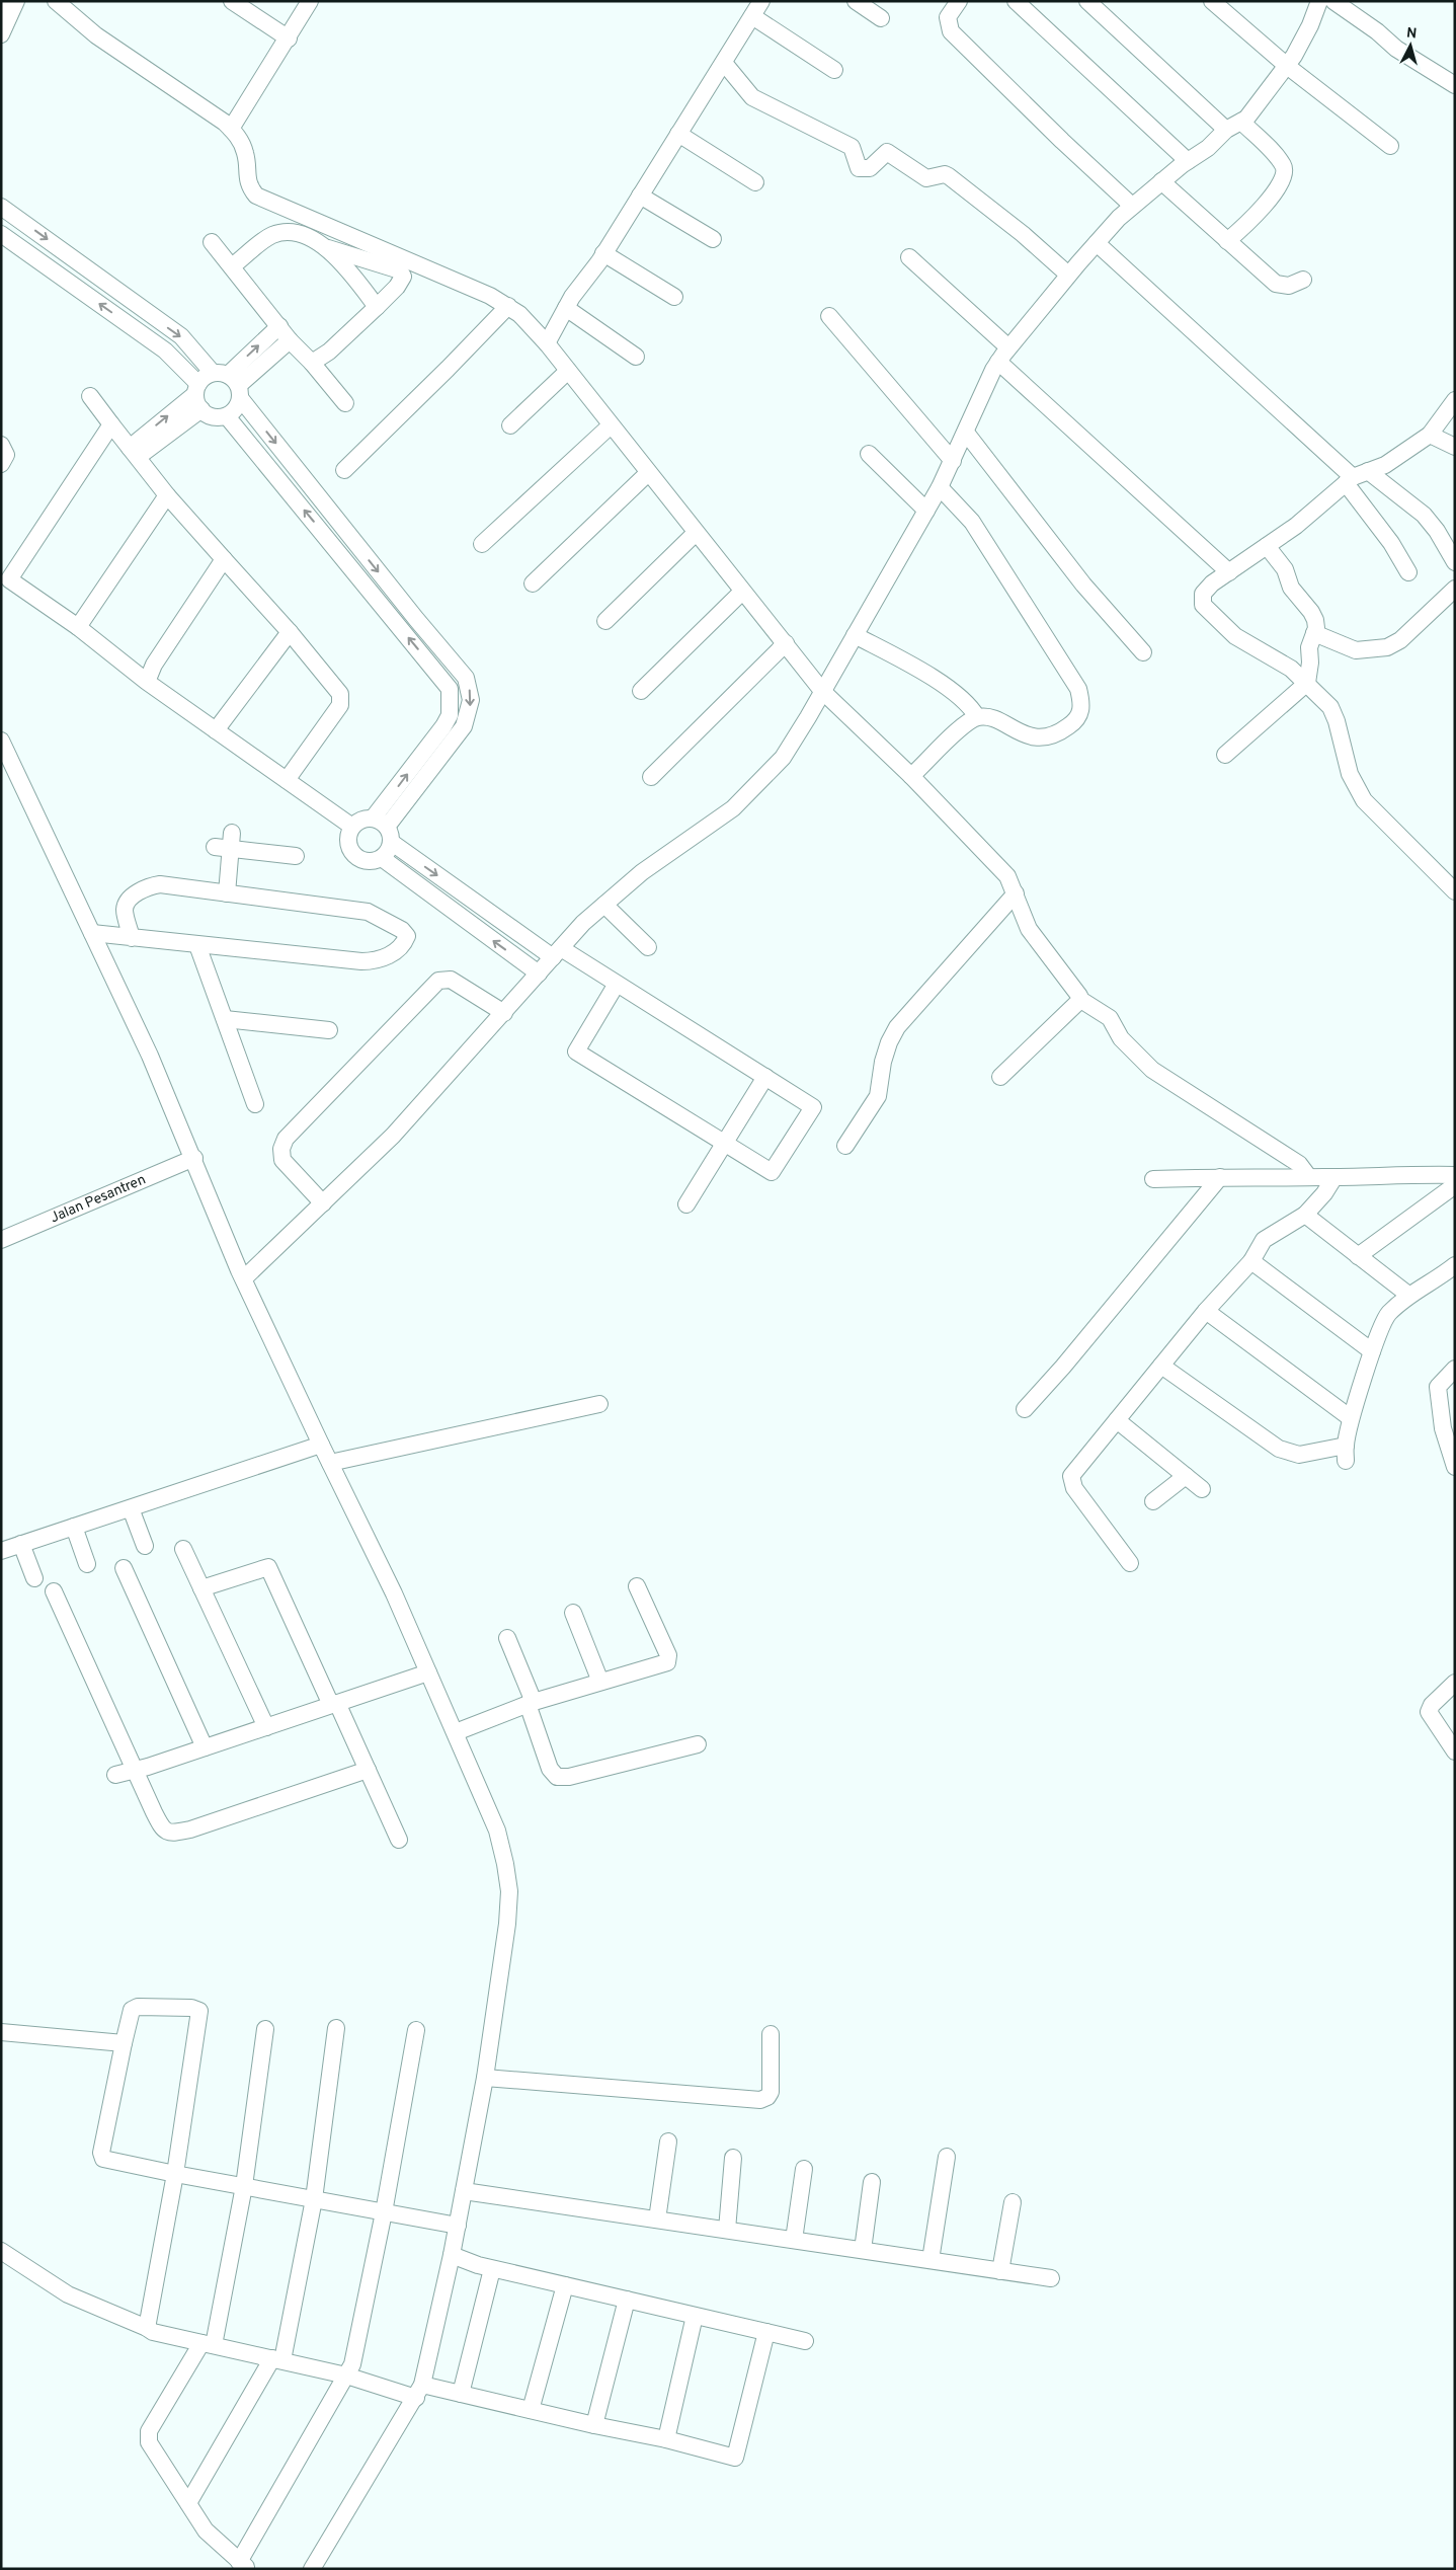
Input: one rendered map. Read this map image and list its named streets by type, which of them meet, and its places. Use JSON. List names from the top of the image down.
{
  "streets": {
    "street": ["Jalan Pesantren"]
  },
  "north": "top"
}
